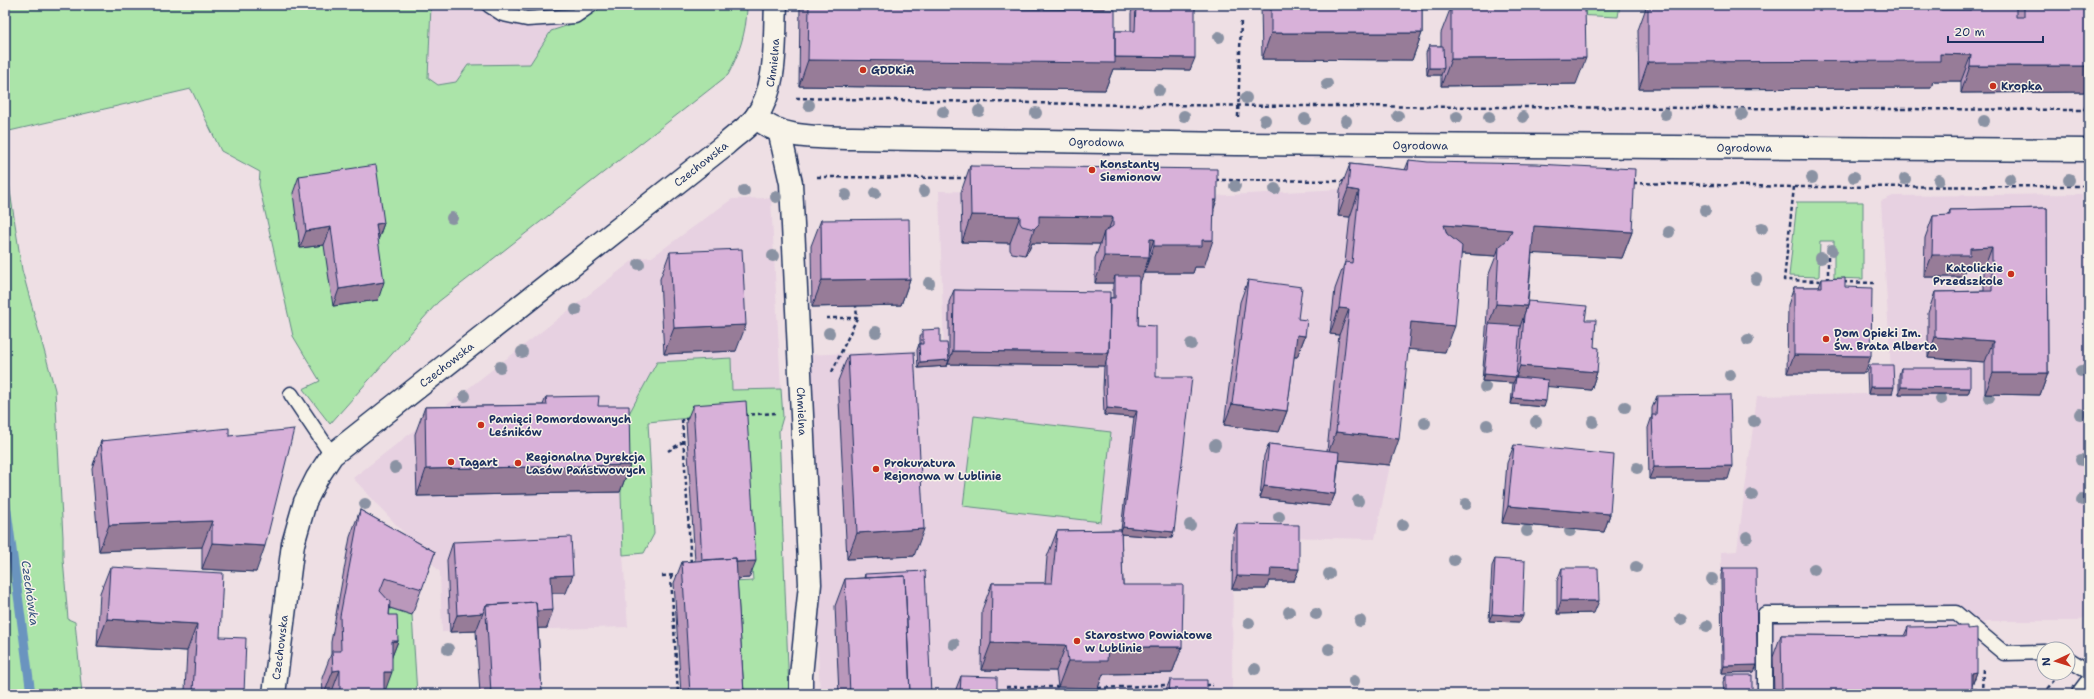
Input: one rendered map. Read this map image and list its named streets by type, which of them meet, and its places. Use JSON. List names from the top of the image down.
{
  "streets": {
    "street": ["Chmielna", "Ogrodowa", "Czechowska"]
  },
  "crossings": [
    ["Chmielna", "Ogrodowa"],
    ["Chmielna", "Czechowska"],
    ["Ogrodowa", "Czechowska"]
  ],
  "water": ["Czechówka"],
  "places": [
    "GDDKiA",
    "Kropka",
    "Konstanty Siemionow",
    "Katolickie Przedszkole",
    "Dom Opieki Im. Św. Brata Alberta",
    "Pamięci Pomordowanych Leśników",
    "Tagart",
    "Regionalna Dyrekcja Lasów Państwowych",
    "Prokuratura Rejonowa w Lublinie",
    "Starostwo Powiatowe w Lublinie"
  ],
  "scale_bar": "20 m",
  "north": "left"
}
